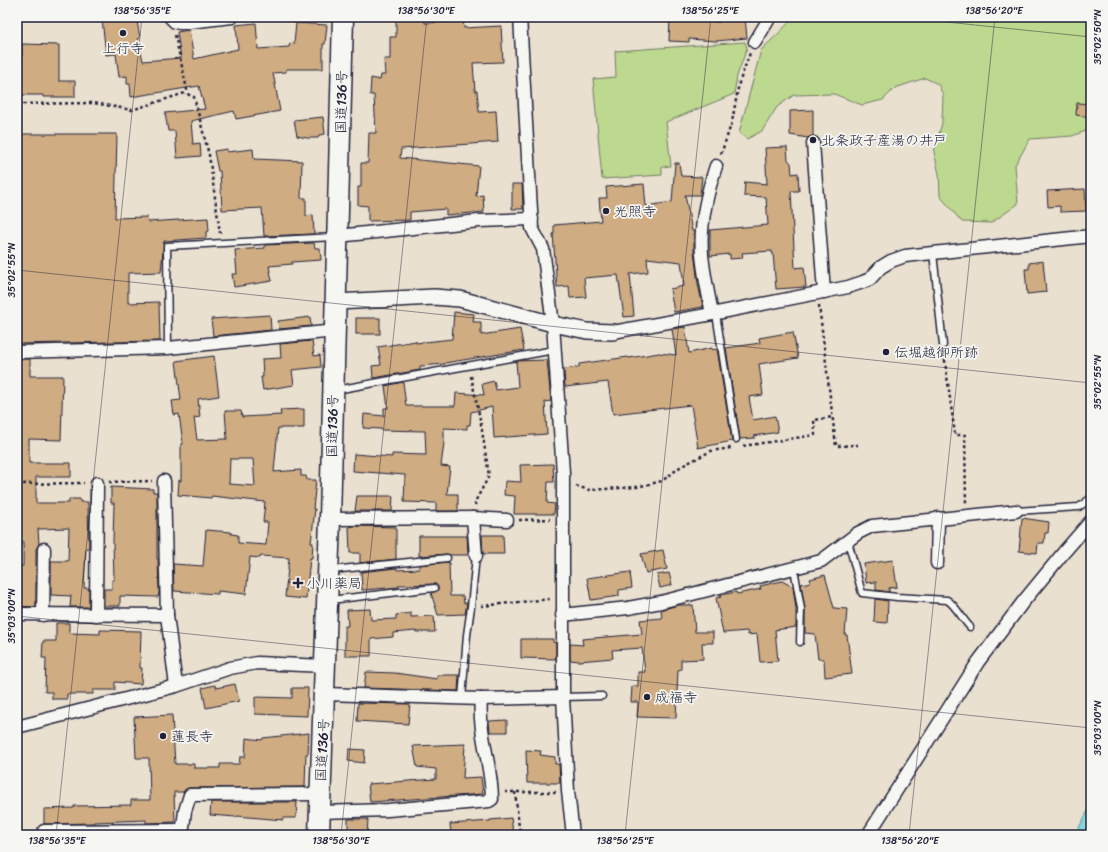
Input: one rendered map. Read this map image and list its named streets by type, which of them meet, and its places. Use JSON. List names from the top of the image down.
{
  "streets": {
    "highway": ["国道136号"]
  },
  "places": {
    "other": [
      "上行寺",
      "北条政子産湯の井戸",
      "光照寺",
      "伝堀越御所跡",
      "成福寺",
      "蓮長寺"
    ],
    "health": ["小川薬局"]
  },
  "coordinates": [
    "138°56'35\"E",
    "138°56'30\"E",
    "138°56'25\"E",
    "138°56'20\"E",
    "35°02'50\"N",
    "35°02'55\"N",
    "35°03'00\"N"
  ]
}
